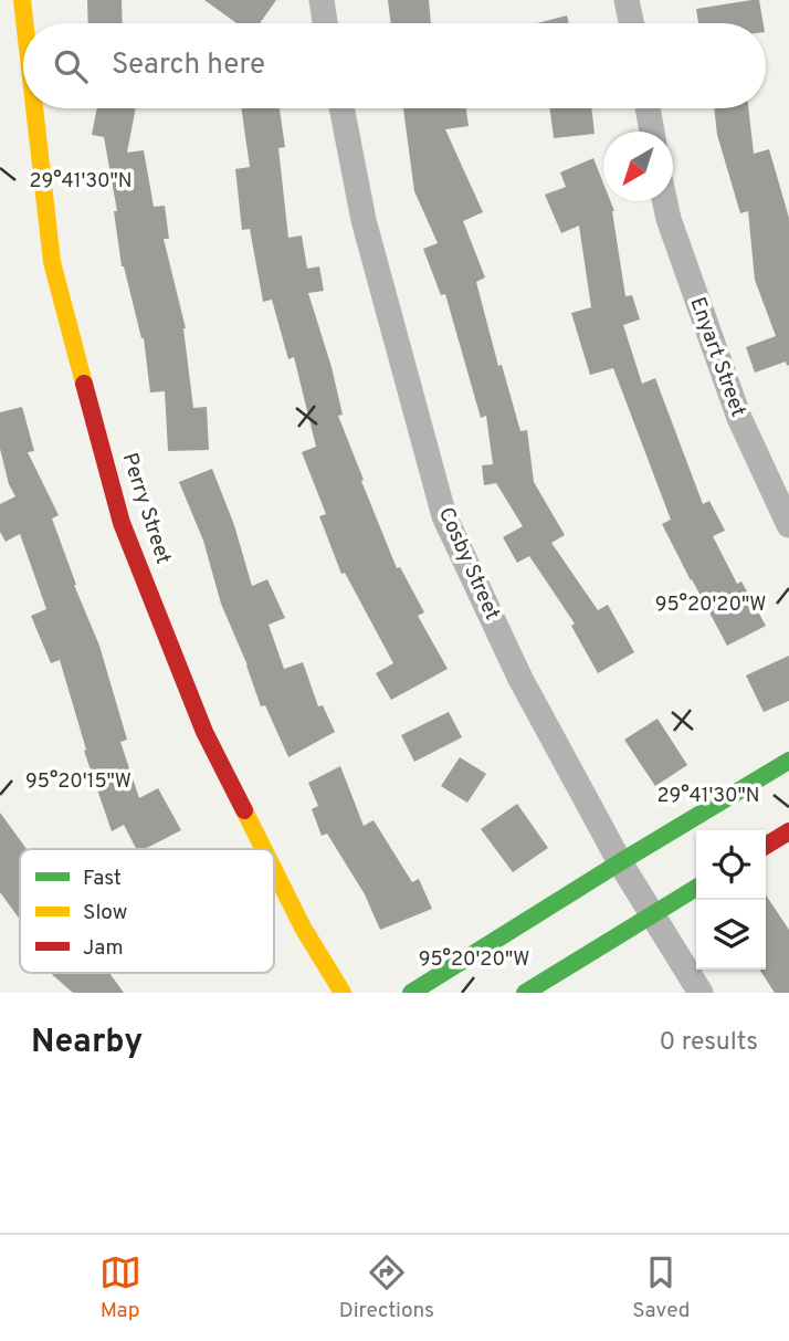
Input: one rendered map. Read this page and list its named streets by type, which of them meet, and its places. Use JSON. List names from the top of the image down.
{
  "streets": {
    "street": ["Enyart Street", "Perry Street", "Cosby Street"]
  },
  "legend": ["Fast", "Slow", "Jam"],
  "north": "bottom left",
  "page": {
    "search": "Search here",
    "heading": ["Nearby", "0 results"],
    "nav": ["Map", "Directions", "Saved"]
  },
  "coordinates": ["29°41'30\"N", "95°20'20\"W", "95°20'15\"W"]
}
